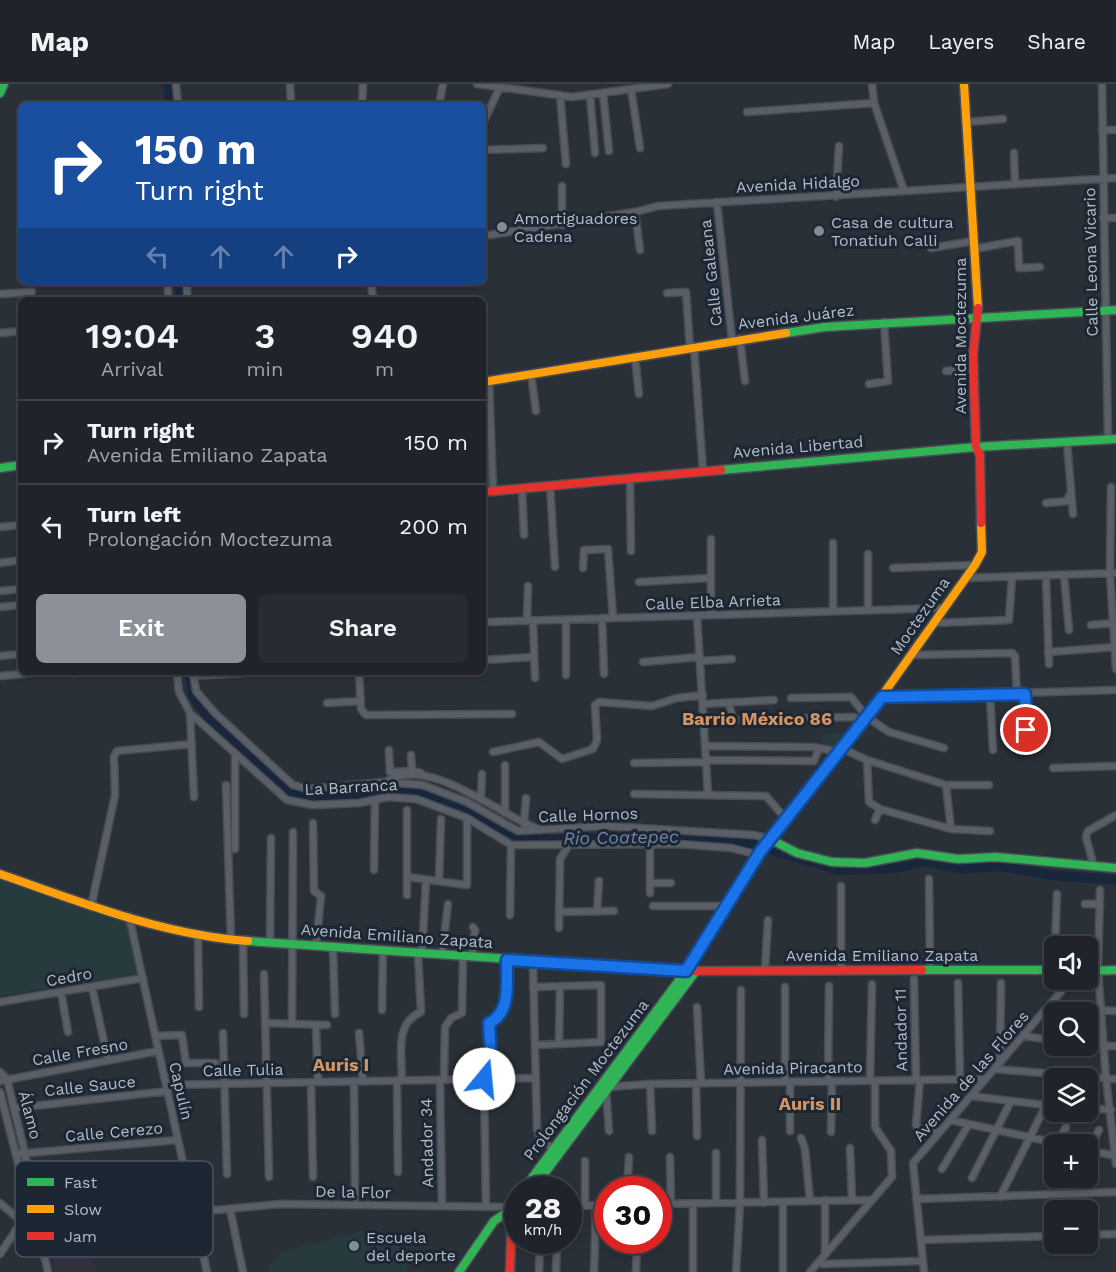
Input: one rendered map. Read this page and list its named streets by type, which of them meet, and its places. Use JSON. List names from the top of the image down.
{
  "streets": {
    "street": [
      "Avenida Hidalgo",
      "Calle Leona Vicario",
      "Calle Galeana",
      "Avenida Juárez",
      "Avenida Moctezuma",
      "Avenida Libertad",
      "Calle Elba Arrieta",
      "Moctezuma",
      "La Barranca",
      "Calle Hornos",
      "Avenida Emiliano Zapata",
      "Cedro",
      "Andador 11",
      "Calle Fresno",
      "Avenida Piracanto",
      "Calle Tulia",
      "Avenida de las Flores",
      "Prolongación Moctezuma",
      "Calle Sauce",
      "Capulín",
      "Álamo",
      "Calle Cerezo",
      "Andador 34",
      "De la Flor"
    ]
  },
  "crossings": [
    ["Avenida Hidalgo", "Calle Leona Vicario"],
    ["Avenida Hidalgo", "Calle Galeana"],
    ["Avenida Hidalgo", "Avenida Moctezuma"],
    ["Calle Leona Vicario", "Avenida Juárez"],
    ["Calle Leona Vicario", "Avenida Libertad"],
    ["Calle Galeana", "Avenida Juárez"],
    ["Calle Galeana", "Avenida Libertad"],
    ["Avenida Juárez", "Avenida Moctezuma"],
    ["Avenida Moctezuma", "Avenida Libertad"],
    ["Avenida Moctezuma", "Moctezuma"],
    ["Calle Elba Arrieta", "Moctezuma"],
    ["Moctezuma", "Prolongación Moctezuma"],
    ["Calle Hornos", "Prolongación Moctezuma"],
    ["Avenida Emiliano Zapata", "Prolongación Moctezuma"],
    ["Avenida Emiliano Zapata", "Capulín"],
    ["Avenida Emiliano Zapata", "Andador 34"],
    ["Cedro", "Capulín"],
    ["Andador 11", "Avenida Piracanto"],
    ["Calle Fresno", "Capulín"],
    ["Calle Fresno", "Álamo"],
    ["Avenida Piracanto", "Avenida de las Flores"],
    ["Avenida Piracanto", "Prolongación Moctezuma"],
    ["Calle Tulia", "Calle Sauce"],
    ["Calle Tulia", "Capulín"],
    ["Calle Tulia", "Andador 34"],
    ["Calle Sauce", "Capulín"],
    ["Calle Sauce", "Álamo"],
    ["Capulín", "Calle Cerezo"],
    ["Álamo", "Calle Cerezo"],
    ["Andador 34", "De la Flor"]
  ],
  "districts": ["Barrio México 86", "Auris I", "Auris II"],
  "water": ["Rio Coatepec"],
  "places": ["Amortiguadores Cadena", "Casa de cultura Tonatiuh Calli", "Escuela del deporte"],
  "legend": ["Fast", "Slow", "Jam"],
  "page": {
    "header": "Map",
    "nav": ["Map", "Layers", "Share"],
    "turn": ["150 m", "Turn right"],
    "eta": [
      "19:04",
      "Arrival",
      "3",
      "min",
      "940",
      "m"
    ],
    "list": [
      {
        "name": "Turn right",
        "note": "Avenida Emiliano Zapata",
        "value": "150 m"
      },
      {
        "name": "Turn left",
        "note": "Prolongación Moctezuma",
        "value": "200 m"
      }
    ],
    "buttons": ["Exit", "Share"],
    "map_buttons": ["+", "−"],
    "speed": "28 km/h",
    "limit": "30"
  }
}
